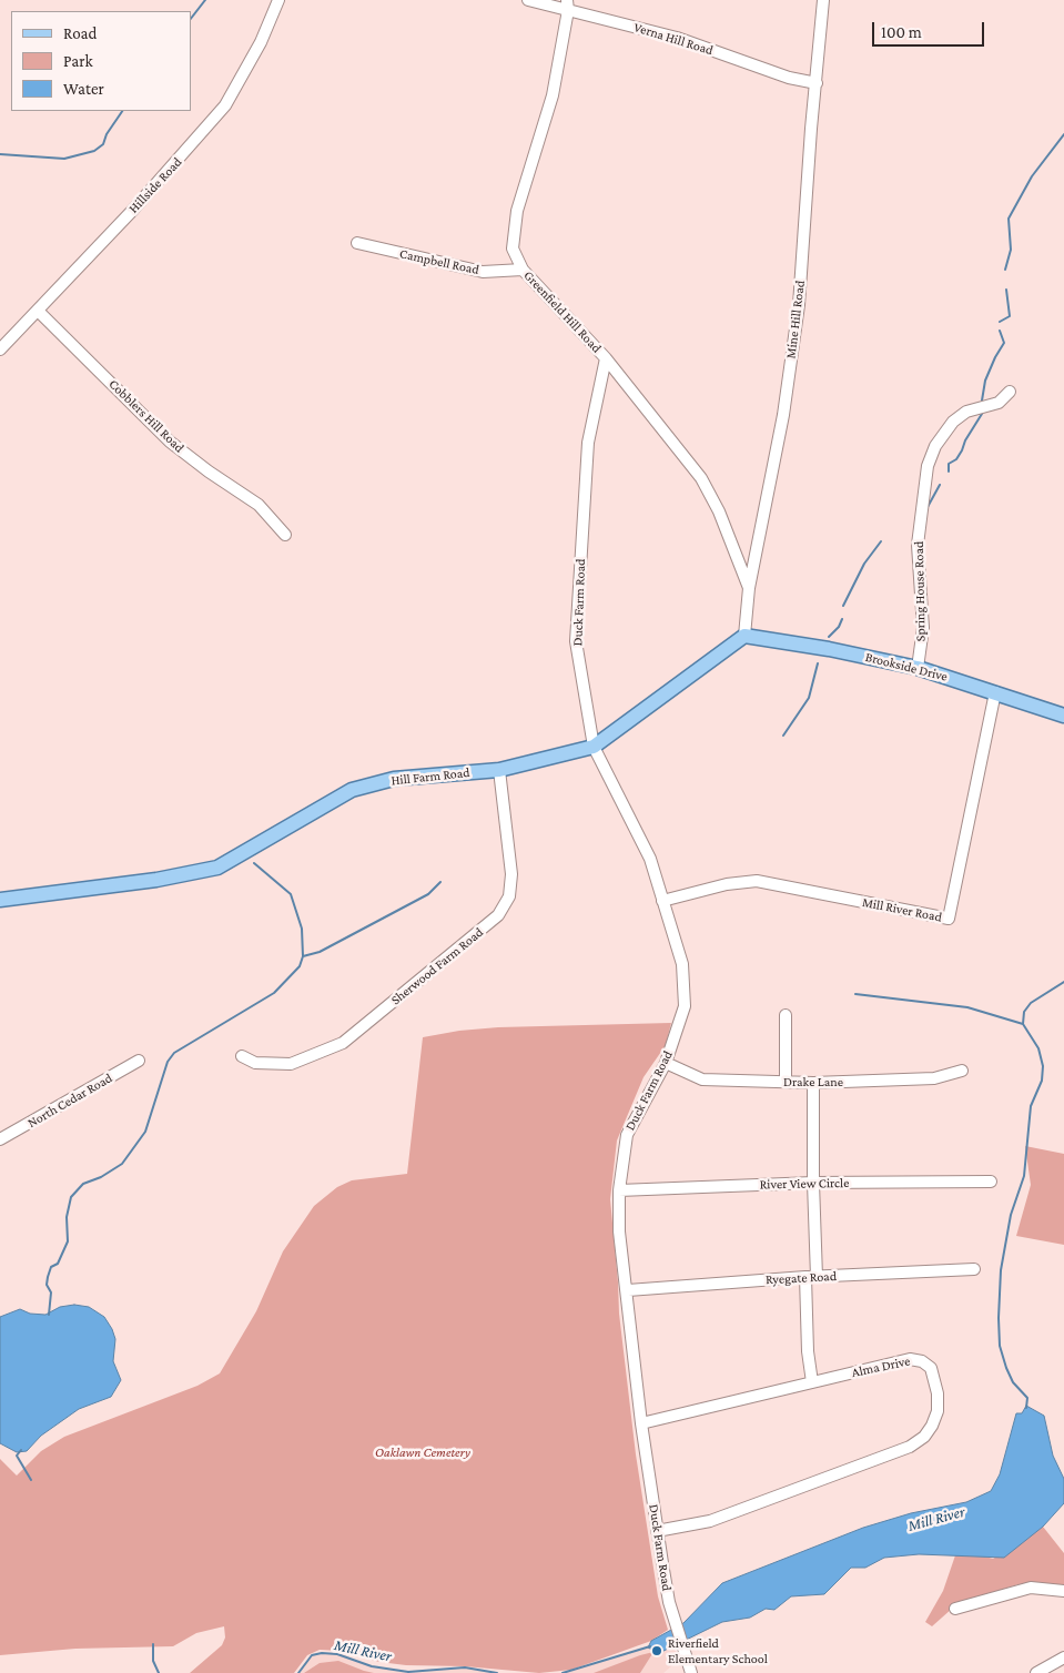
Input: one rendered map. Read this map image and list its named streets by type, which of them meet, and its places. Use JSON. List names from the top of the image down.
{
  "streets": {
    "main road": ["Brookside Drive", "Hill Farm Road"],
    "street": [
      "Verna Hill Road",
      "Hillside Road",
      "Campbell Road",
      "Greenfield Hill Road",
      "Mine Hill Road",
      "Cobblers Hill Road",
      "Spring House Road",
      "Duck Farm Road",
      "Mill River Road",
      "Sherwood Farm Road",
      "Drake Lane",
      "North Cedar Road",
      "River View Circle",
      "Ryegate Road",
      "Alma Drive"
    ]
  },
  "crossings": [
    ["Verna Hill Road", "Greenfield Hill Road"],
    ["Verna Hill Road", "Mine Hill Road"],
    ["Hillside Road", "Cobblers Hill Road"],
    ["Campbell Road", "Greenfield Hill Road"],
    ["Greenfield Hill Road", "Mine Hill Road"],
    ["Greenfield Hill Road", "Duck Farm Road"],
    ["Mine Hill Road", "Brookside Drive"],
    ["Mine Hill Road", "Hill Farm Road"],
    ["Spring House Road", "Brookside Drive"],
    ["Duck Farm Road", "Hill Farm Road"],
    ["Duck Farm Road", "Mill River Road"],
    ["Duck Farm Road", "Drake Lane"],
    ["Duck Farm Road", "River View Circle"],
    ["Duck Farm Road", "Ryegate Road"],
    ["Duck Farm Road", "Alma Drive"],
    ["Brookside Drive", "Hill Farm Road"],
    ["Brookside Drive", "Mill River Road"],
    ["Hill Farm Road", "Sherwood Farm Road"]
  ],
  "water": ["Mill River"],
  "parks": ["Oaklawn Cemetery"],
  "places": ["Riverfield Elementary School"],
  "legend": ["Road", "Park", "Water"],
  "scale_bar": "100 m"
}
